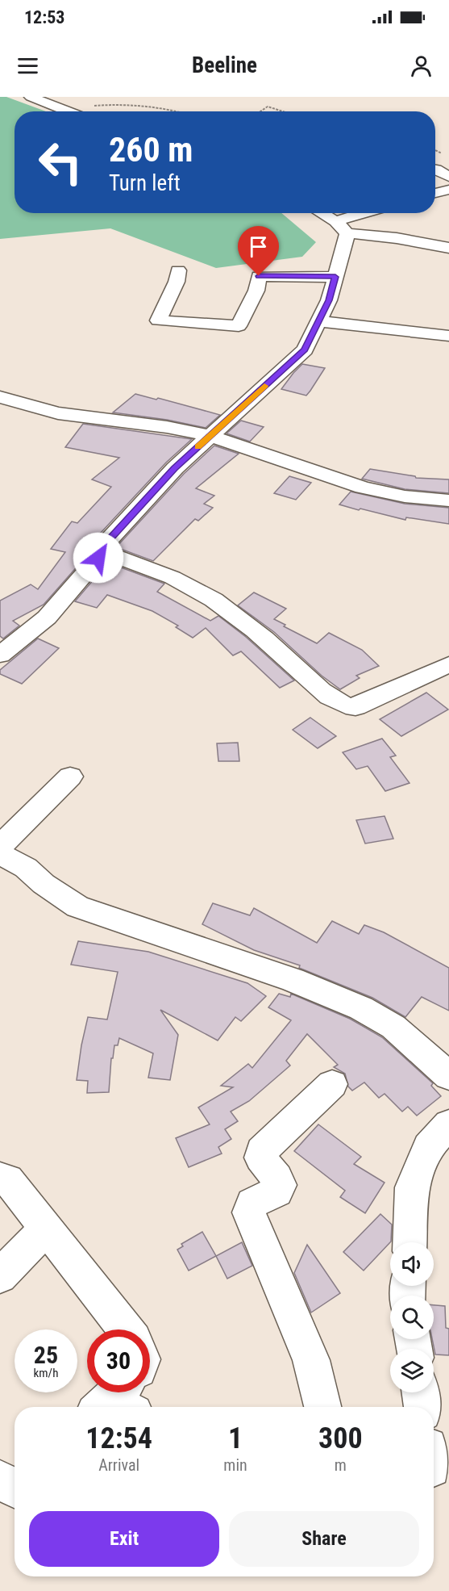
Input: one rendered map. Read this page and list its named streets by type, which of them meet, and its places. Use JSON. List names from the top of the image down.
{
  "page": {
    "status": "12:53",
    "header": "Beeline",
    "turn": ["260 m", "Turn left"],
    "speed": "25 km/h",
    "limit": "30",
    "eta": [
      "12:54",
      "Arrival",
      "1",
      "min",
      "300",
      "m"
    ],
    "buttons": ["Exit", "Share"]
  }
}
